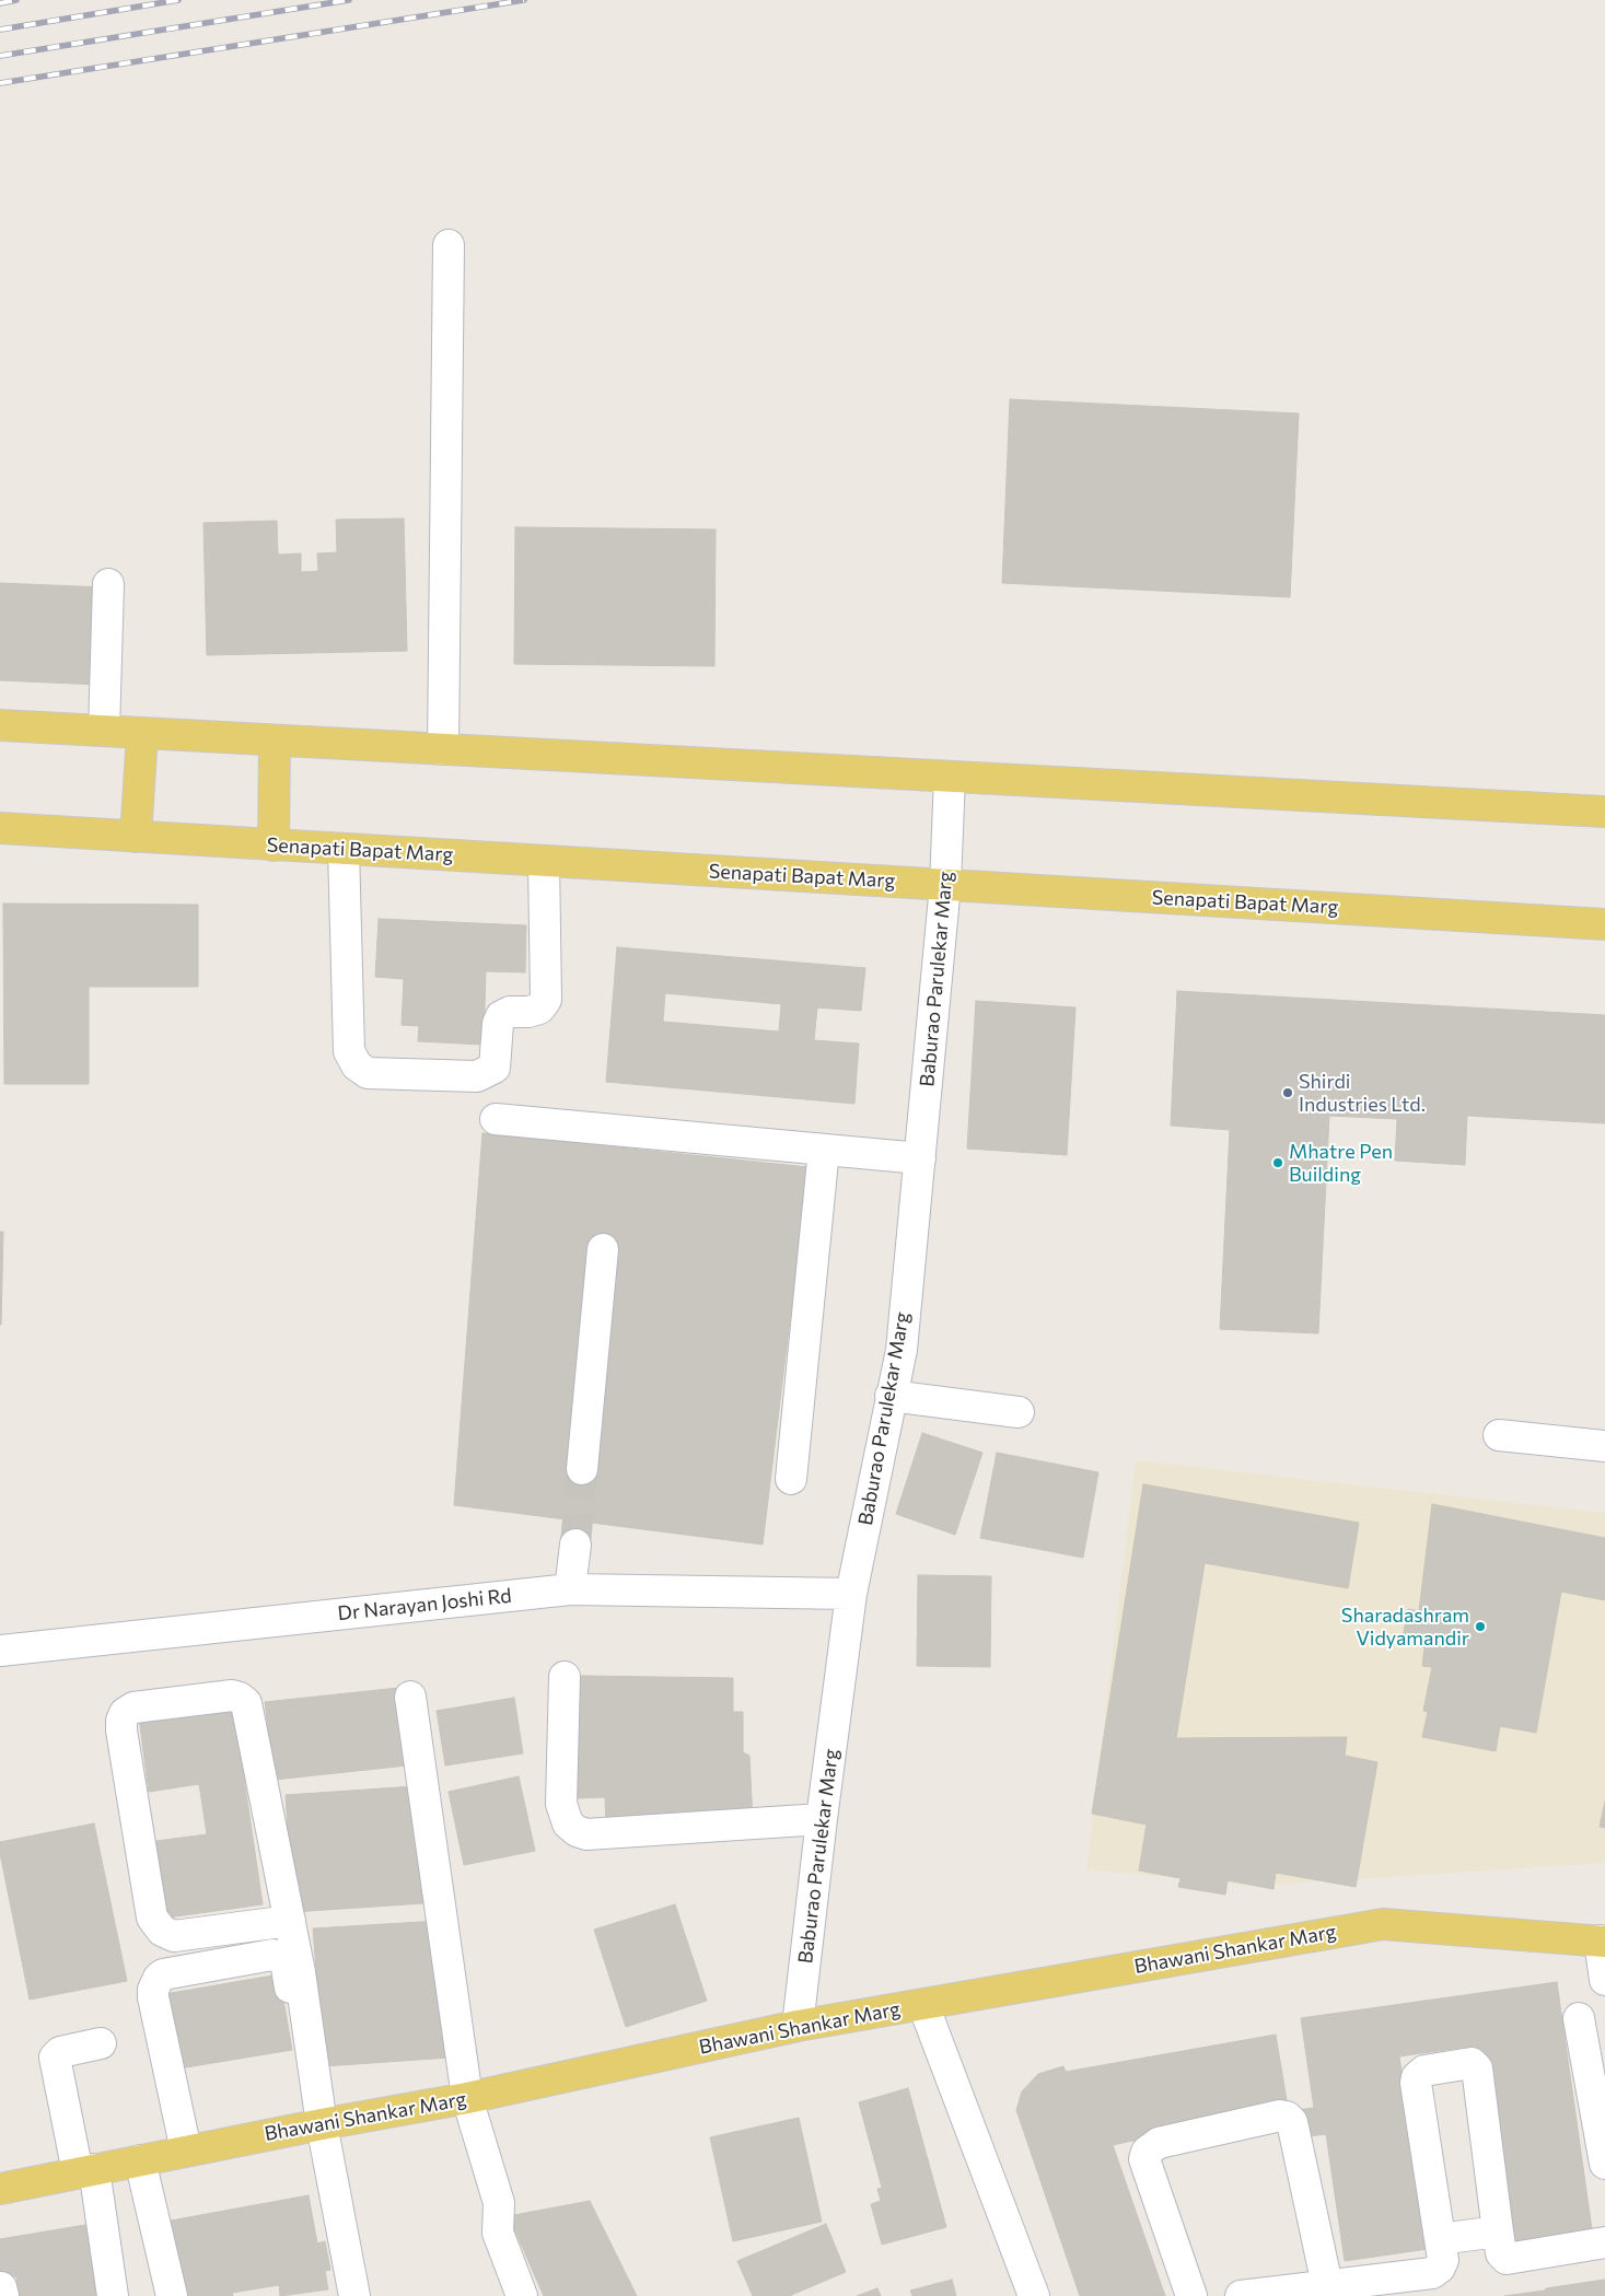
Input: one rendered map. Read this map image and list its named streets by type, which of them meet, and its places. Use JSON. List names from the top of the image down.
{
  "streets": {
    "main road": ["Senapati Bapat Marg", "Bhawani Shankar Marg"],
    "street": ["Baburao Parulekar Marg", "Dr Narayan Joshi Rd"]
  },
  "crossings": [
    ["Senapati Bapat Marg", "Baburao Parulekar Marg"],
    ["Baburao Parulekar Marg", "Dr Narayan Joshi Rd"],
    ["Baburao Parulekar Marg", "Bhawani Shankar Marg"]
  ],
  "places": ["Shirdi Industries Ltd.", "Mhatre Pen Building", "Sharadashram Vidyamandir"]
}
